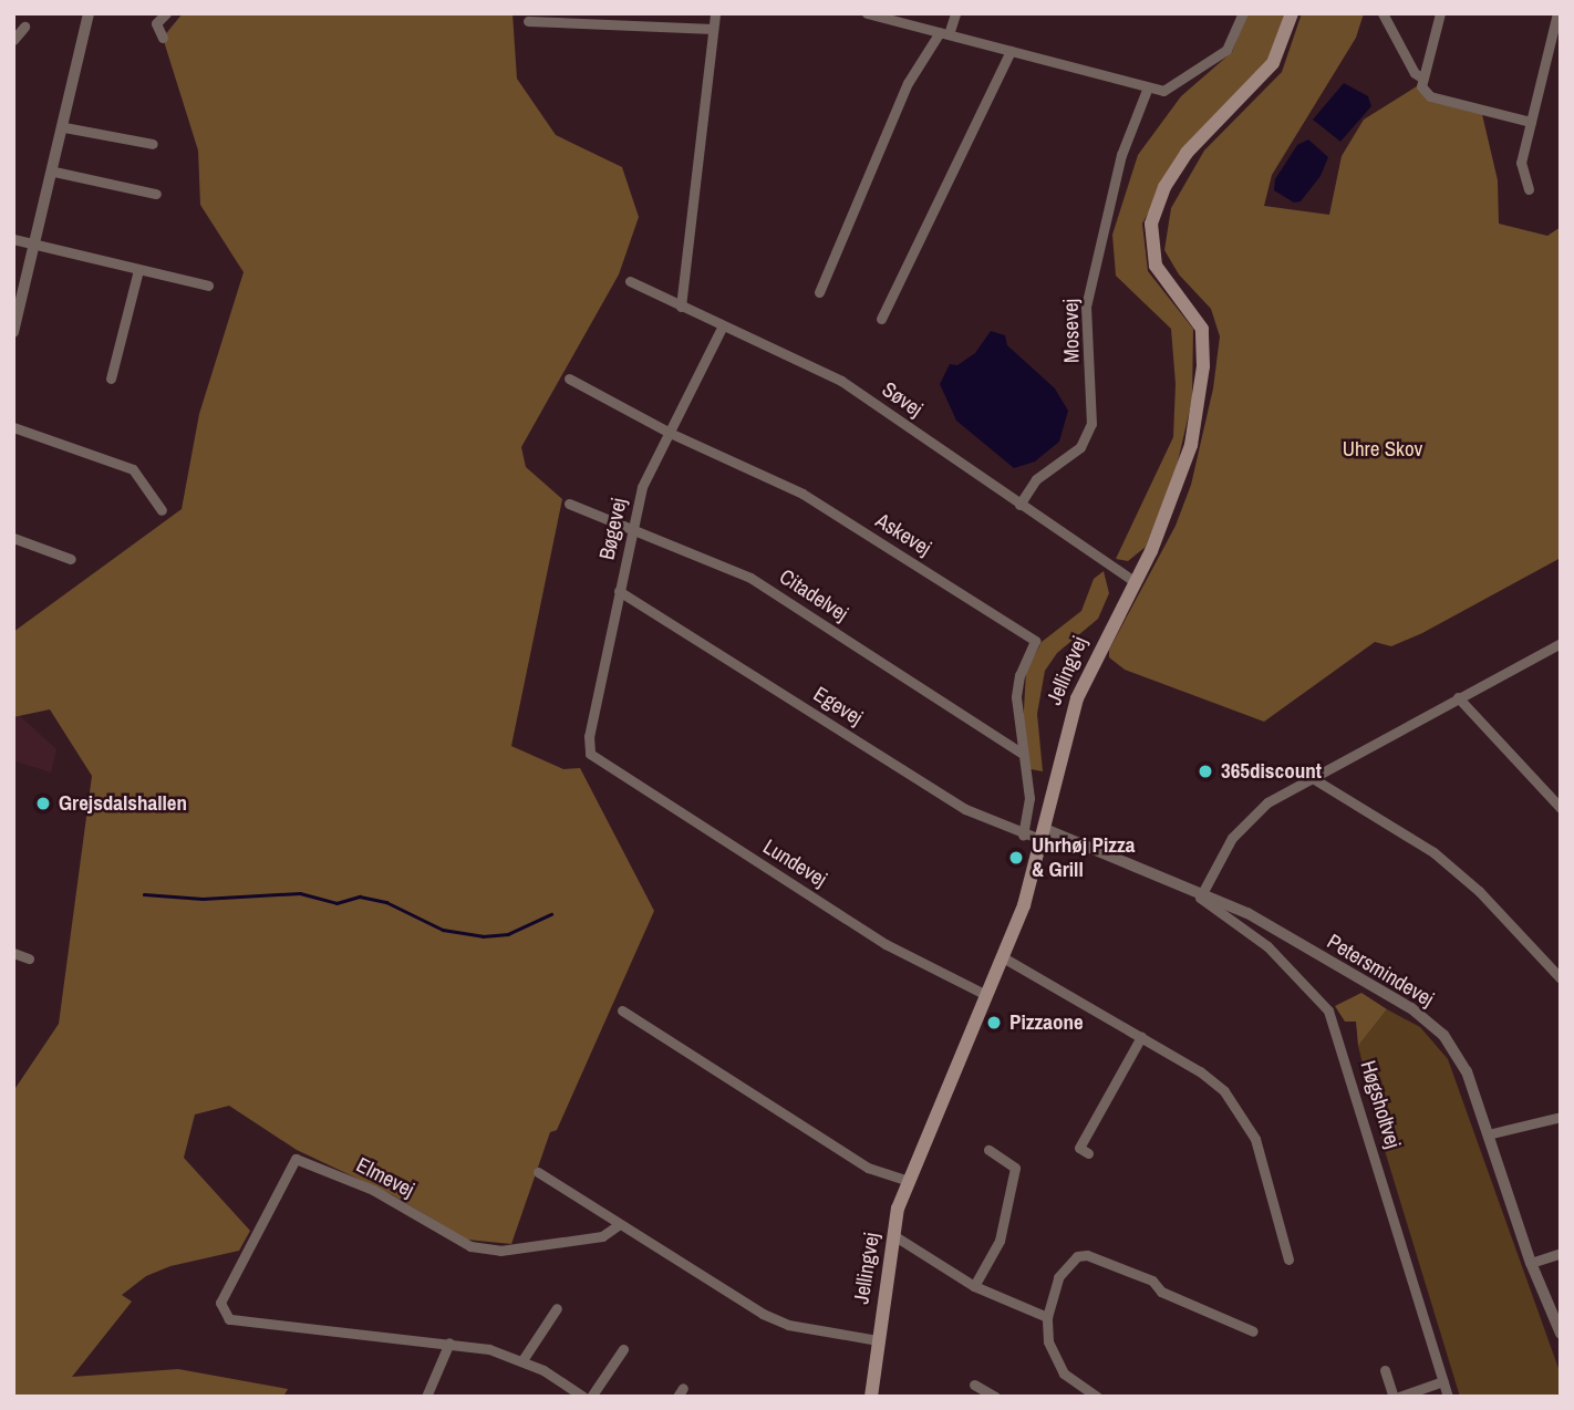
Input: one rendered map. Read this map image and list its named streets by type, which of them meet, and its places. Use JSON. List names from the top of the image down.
{
  "streets": {
    "main road": ["Jellingvej"],
    "street": [
      "Mosevej",
      "Søvej",
      "Bøgevej",
      "Askevej",
      "Citadelvej",
      "Egevej",
      "Lundevej",
      "Petersmindevej",
      "Høgsholtvej",
      "Elmevej"
    ]
  },
  "crossings": [
    ["Mosevej", "Søvej"],
    ["Søvej", "Bøgevej"],
    ["Søvej", "Jellingvej"],
    ["Bøgevej", "Askevej"],
    ["Bøgevej", "Citadelvej"],
    ["Bøgevej", "Egevej"],
    ["Bøgevej", "Lundevej"],
    ["Askevej", "Citadelvej"],
    ["Askevej", "Egevej"],
    ["Jellingvej", "Egevej"],
    ["Jellingvej", "Lundevej"],
    ["Jellingvej", "Petersmindevej"],
    ["Egevej", "Petersmindevej"],
    ["Petersmindevej", "Høgsholtvej"]
  ],
  "parks": ["Uhre Skov"],
  "places": [
    "365discount",
    "Grejsdalshallen",
    "Uhrhøj Pizza & Grill",
    "Pizzaone"
  ]
}
